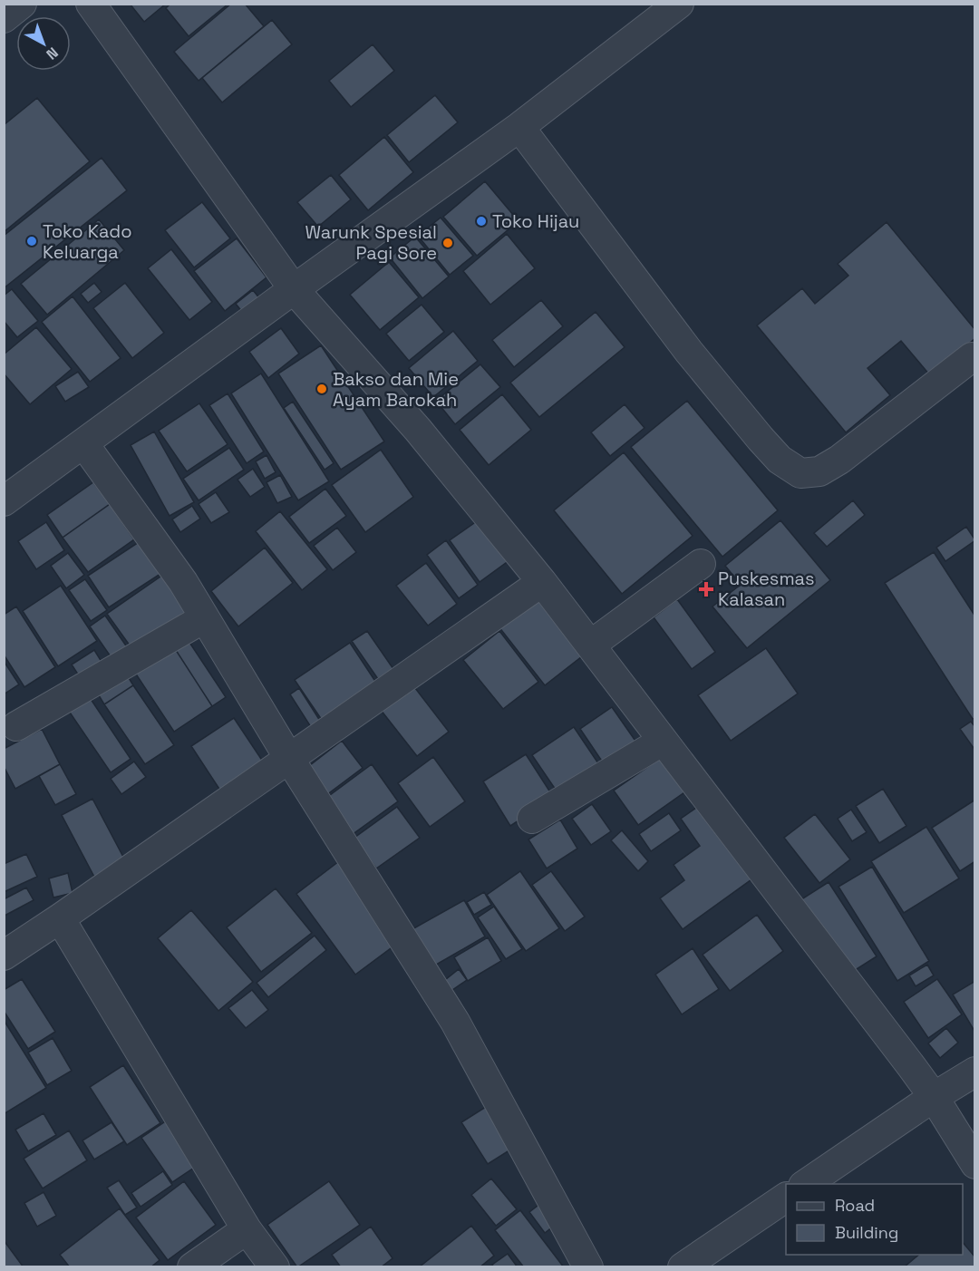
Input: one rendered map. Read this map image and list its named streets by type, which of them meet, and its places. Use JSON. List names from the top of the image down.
{
  "places": {
    "other": [
      "Toko Hijau",
      "Toko Kado Keluarga",
      "Warunk Spesial Pagi Sore",
      "Bakso dan Mie Ayam Barokah"
    ],
    "health": ["Puskesmas Kalasan"]
  },
  "legend": ["Road", "Building"],
  "north": "bottom right"
}
